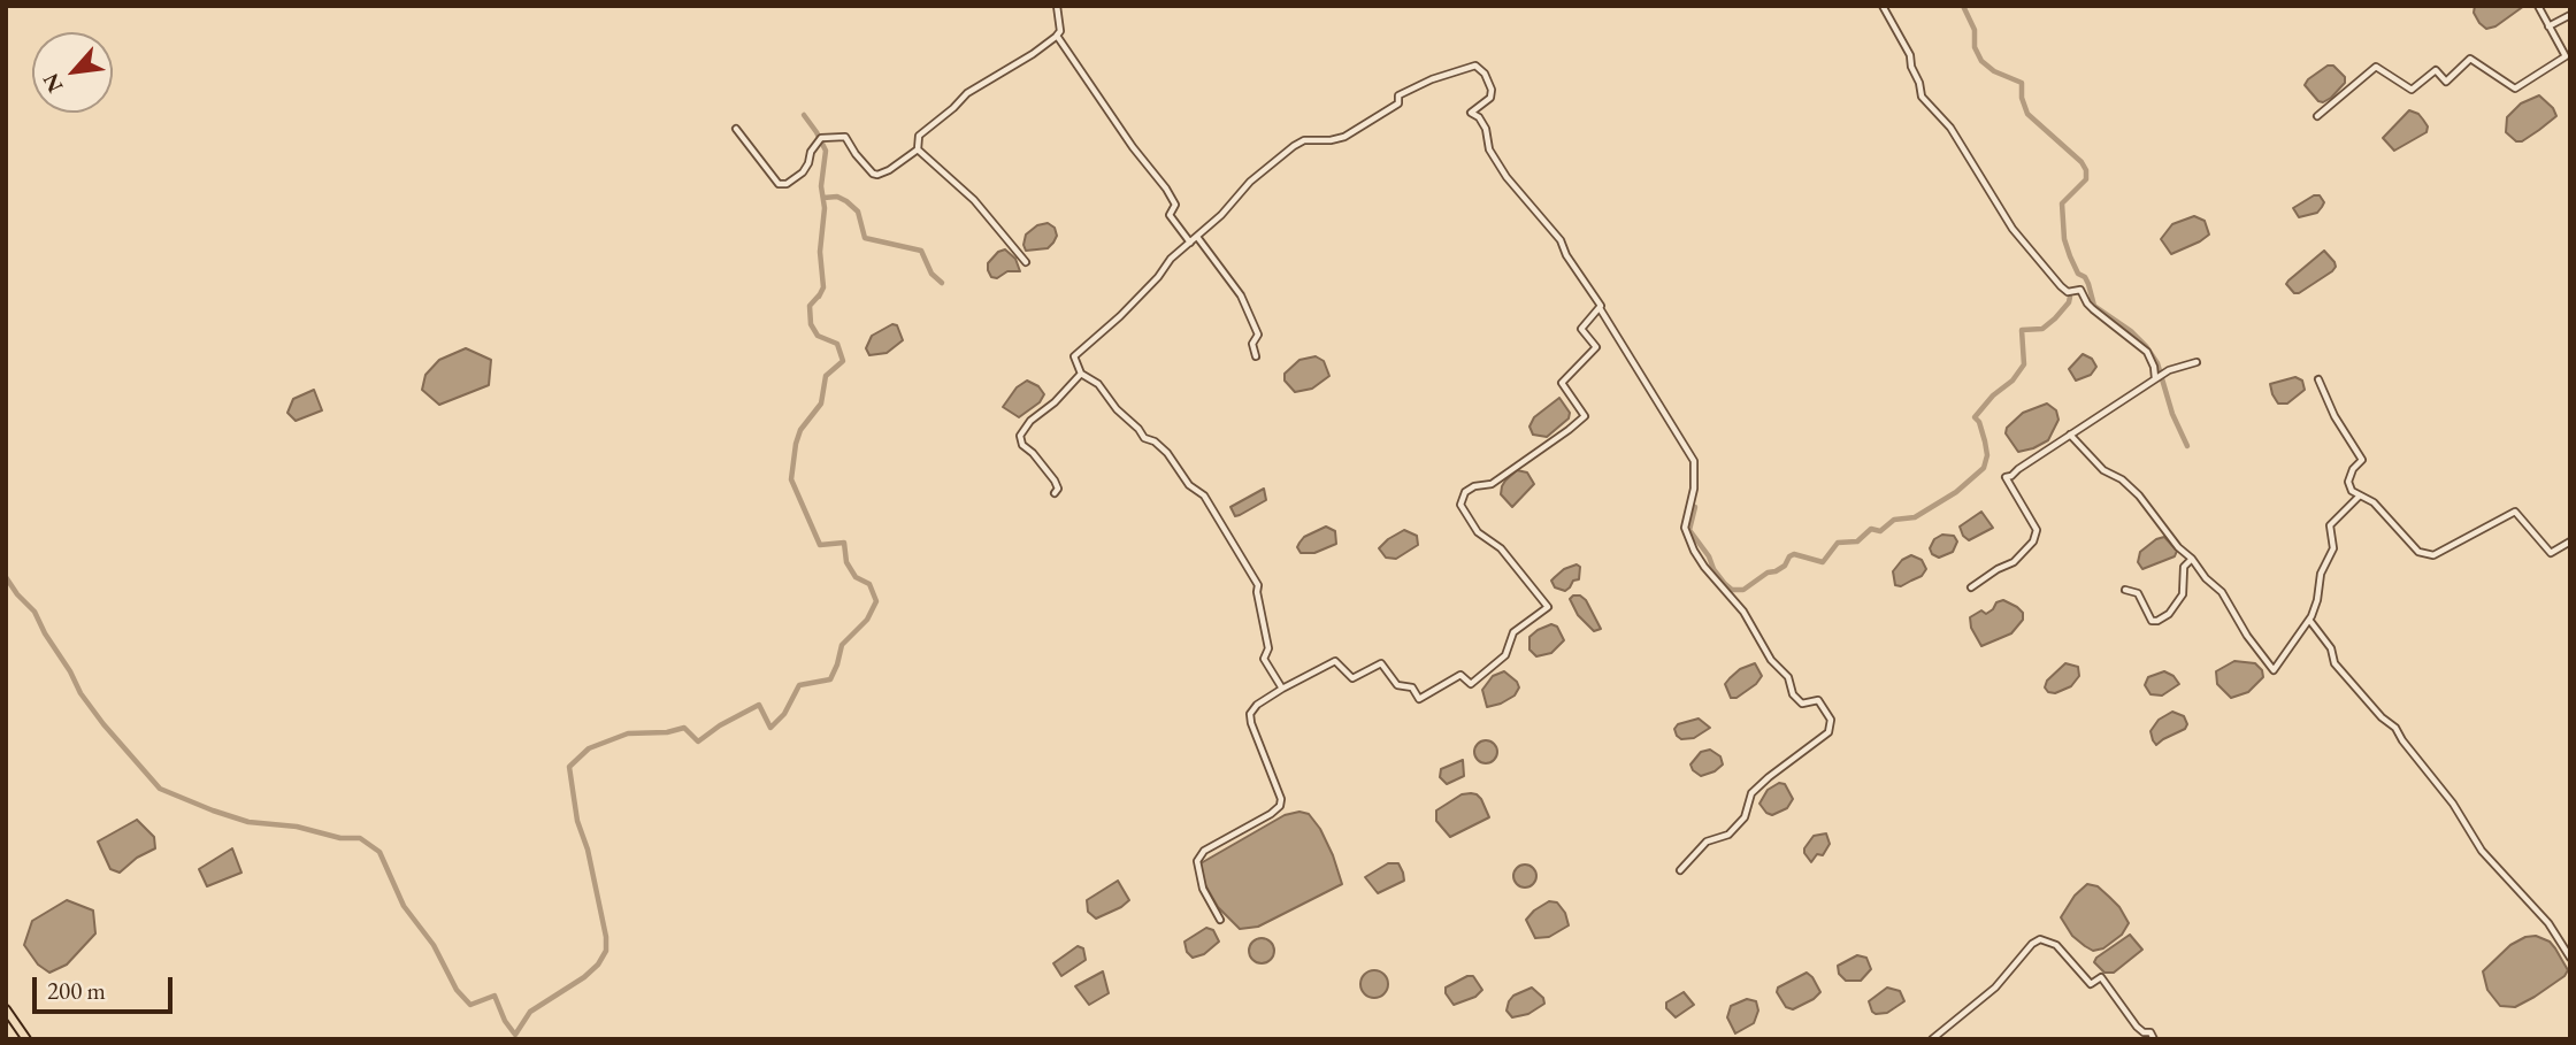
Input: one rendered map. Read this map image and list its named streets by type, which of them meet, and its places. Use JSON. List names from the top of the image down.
{
  "scale_bar": "200 m",
  "north": "bottom left"
}
